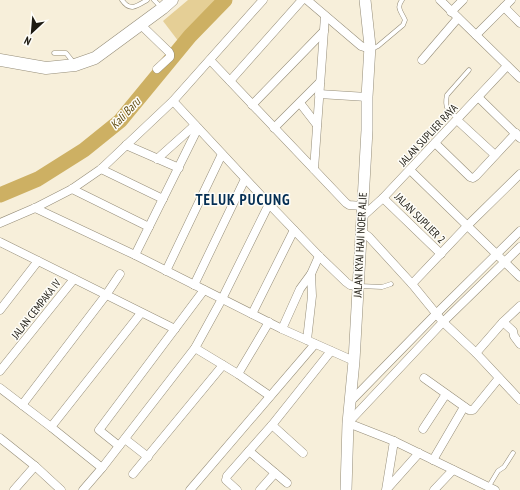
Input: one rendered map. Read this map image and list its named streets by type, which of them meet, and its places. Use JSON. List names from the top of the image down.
{
  "streets": {
    "street": [
      "JALAN SUPLIER RAYA",
      "JALAN SUPLIER 2",
      "JALAN KYAI HAJI NOER ALIE",
      "JALAN CEMPAKA IV"
    ]
  },
  "crossings": [
    ["JALAN SUPLIER RAYA", "JALAN SUPLIER 2"],
    ["JALAN SUPLIER RAYA", "JALAN KYAI HAJI NOER ALIE"]
  ],
  "districts": ["TELUK PUCUNG"],
  "water": ["Kali Baru"],
  "north": "bottom left"
}
